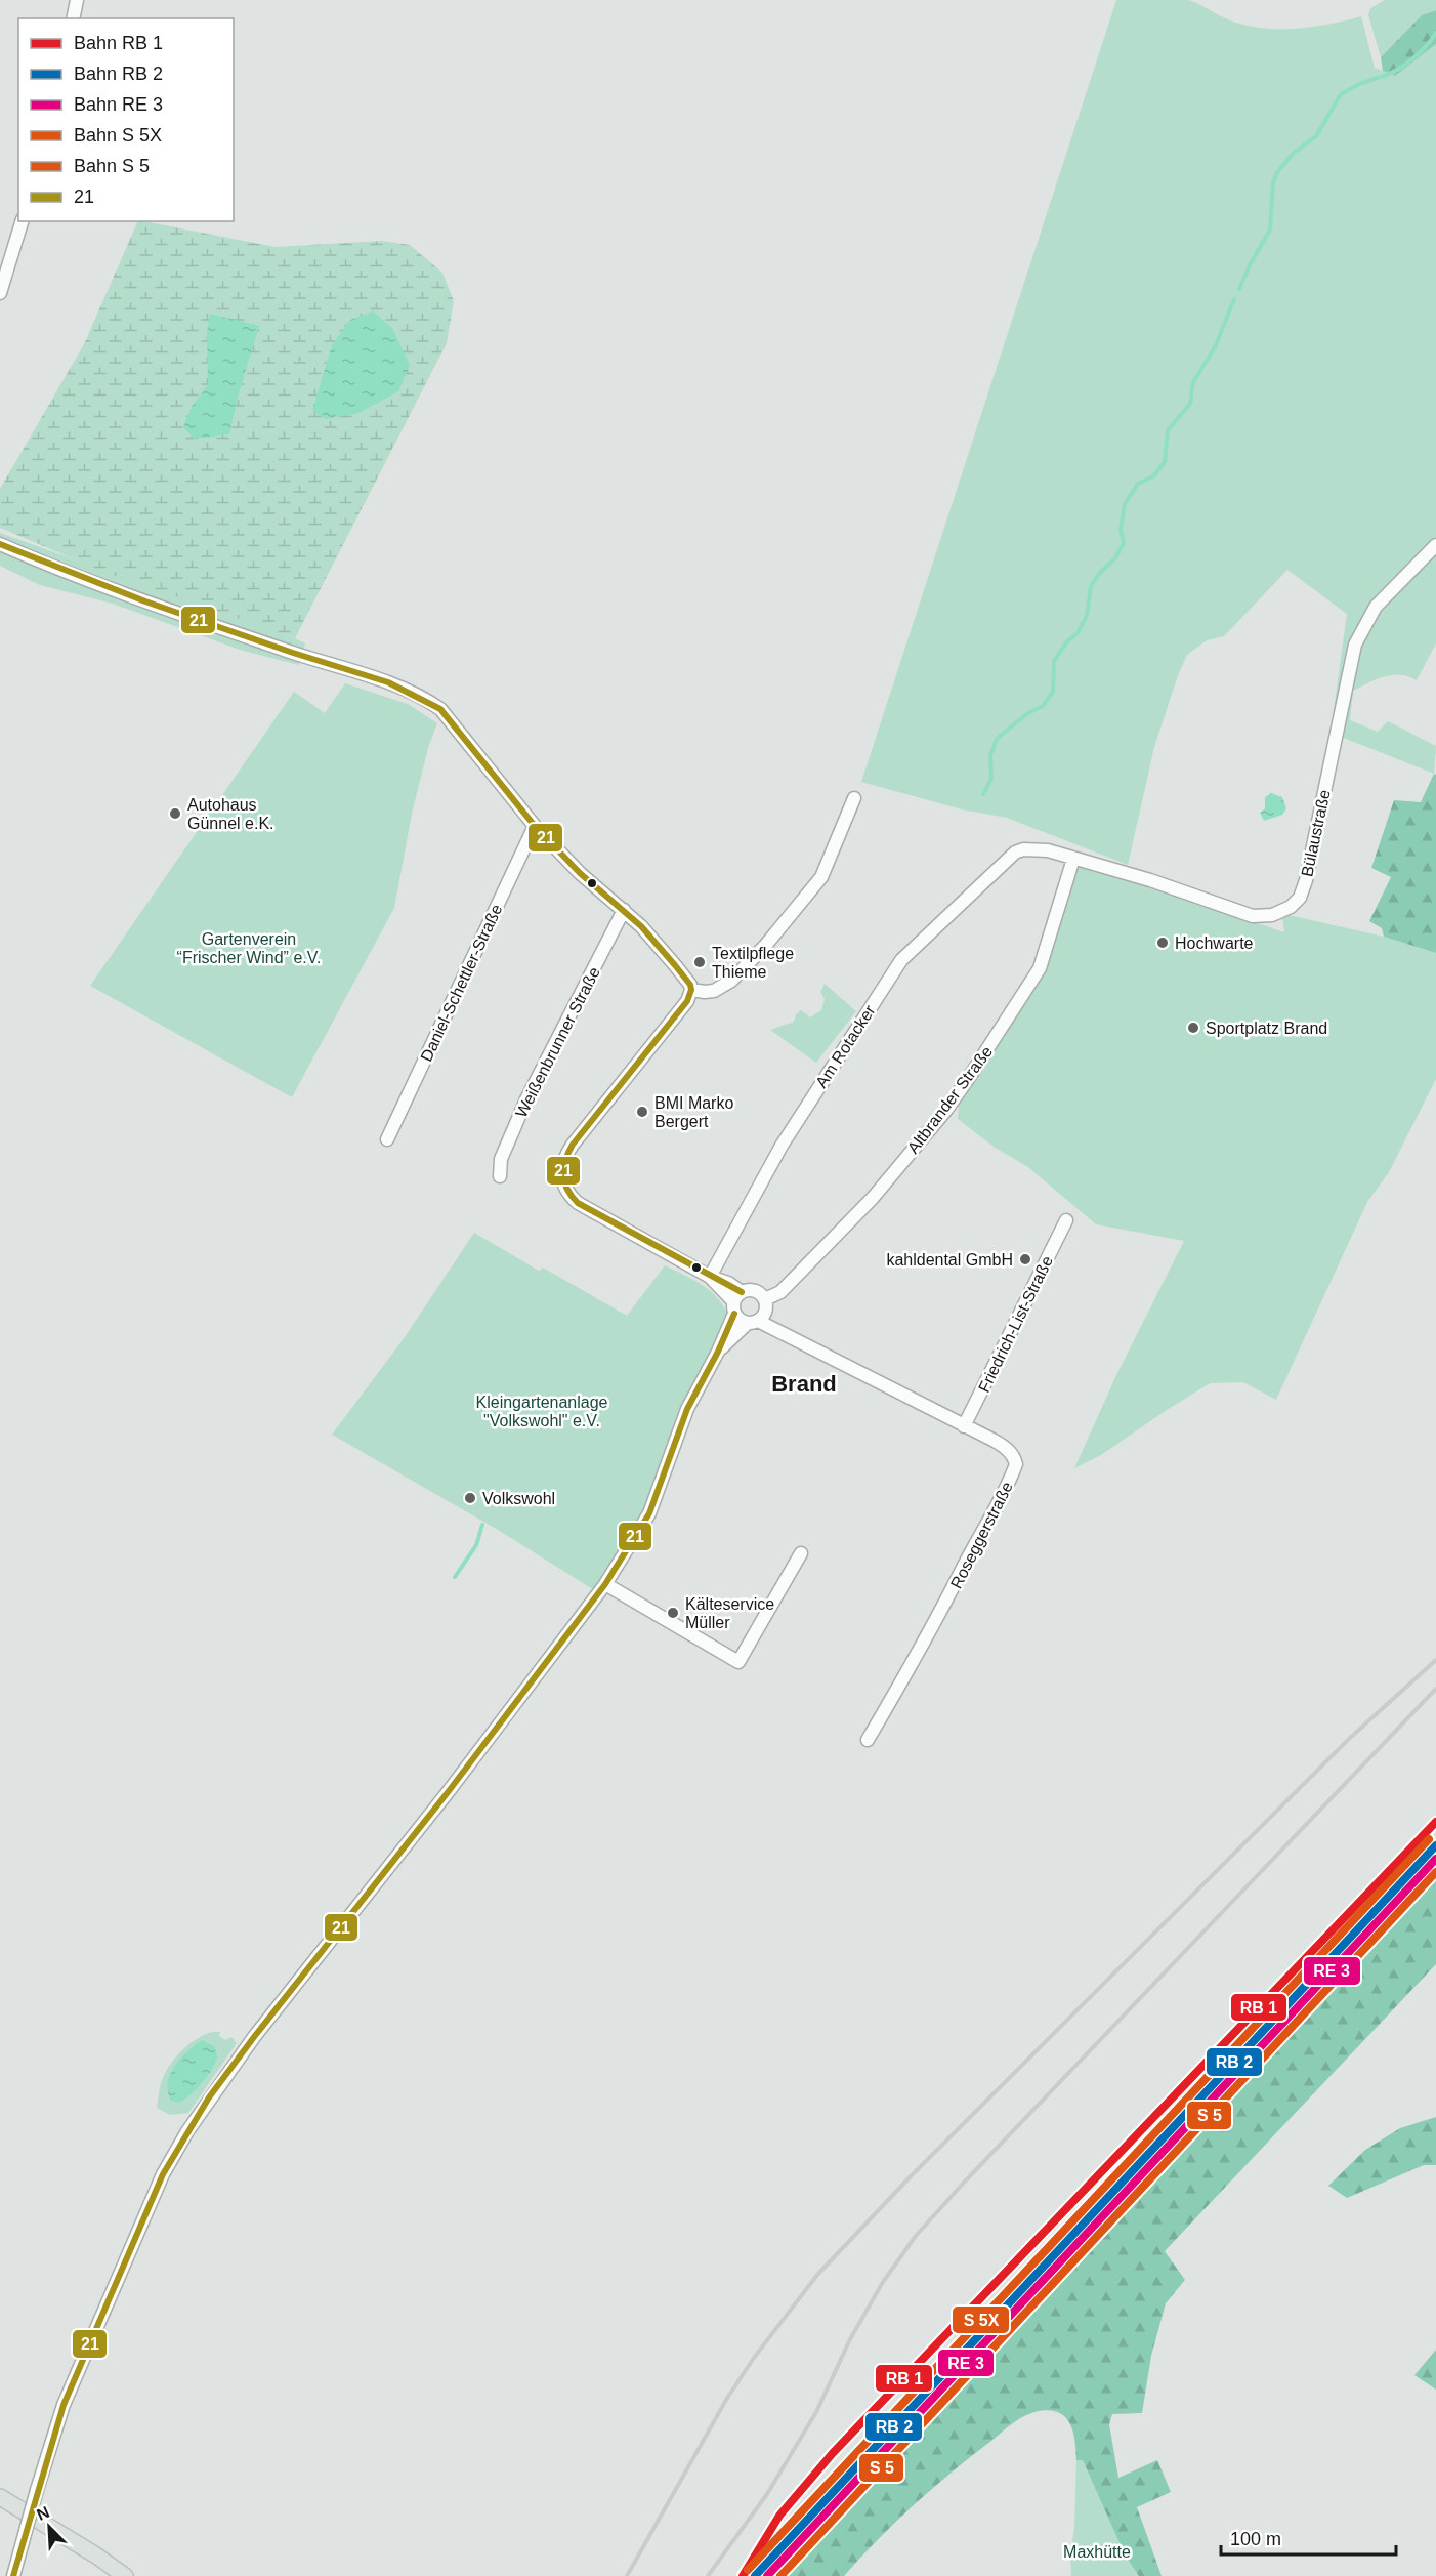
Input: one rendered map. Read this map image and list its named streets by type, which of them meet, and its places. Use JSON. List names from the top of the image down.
{
  "streets": {
    "street": [
      "Bülaustraße",
      "Daniel-Schettler-Straße",
      "Weißenbrunner Straße",
      "Am Rotacker",
      "Altbrander Straße",
      "Friedrich-List-Straße",
      "Roseggerstraße"
    ]
  },
  "crossings": [
    ["Bülaustraße", "Am Rotacker"],
    ["Bülaustraße", "Altbrander Straße"],
    ["Altbrander Straße", "Roseggerstraße"],
    ["Friedrich-List-Straße", "Roseggerstraße"]
  ],
  "districts": ["Brand"],
  "parks": ["Gartenverein “Frischer Wind” e.V.", "Kleingartenanlage \"Volkswohl\" e.V.", "Maxhütte"],
  "places": [
    "Autohaus Günnel e.K.",
    "Hochwarte",
    "Textilpflege Thieme",
    "Sportplatz Brand",
    "BMI Marko Bergert",
    "kahldental GmbH",
    "Volkswohl",
    "Kälteservice Müller"
  ],
  "lines": ["transit line 21"],
  "legend": [
    "Bahn RB 1",
    "Bahn RB 2",
    "Bahn RE 3",
    "Bahn S 5X",
    "Bahn S 5",
    "21"
  ],
  "scale_bar": "100 m",
  "north": "top left"
}
